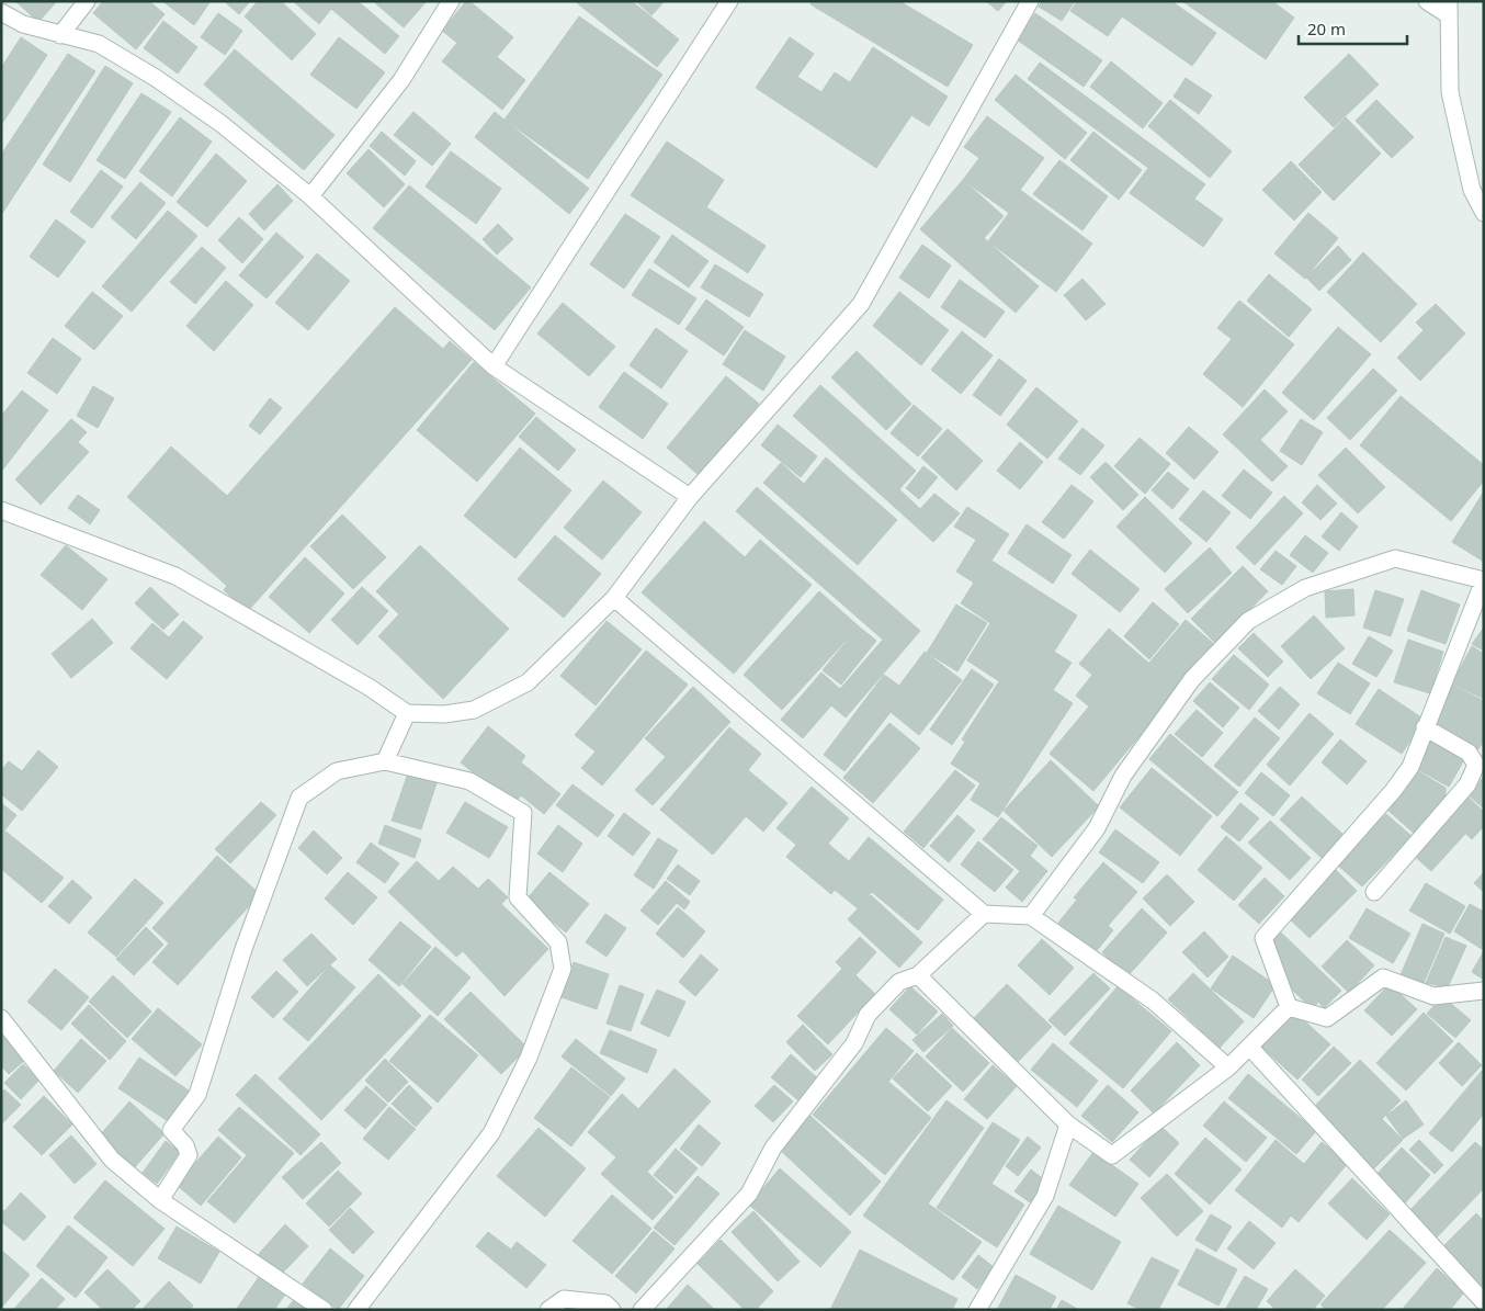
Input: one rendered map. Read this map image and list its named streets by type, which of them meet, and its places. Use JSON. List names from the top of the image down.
{
  "scale_bar": "20 m"
}
